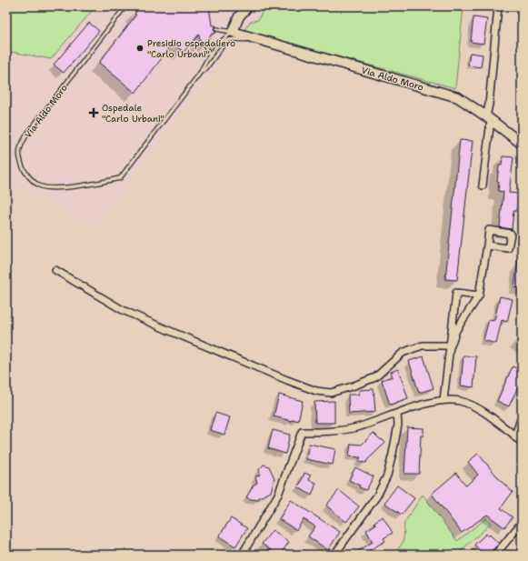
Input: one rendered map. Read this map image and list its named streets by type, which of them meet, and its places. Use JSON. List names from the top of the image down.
{
  "streets": {
    "street": ["Via Aldo Moro"]
  },
  "places": {
    "other": ["Presidio ospedaliero \"Carlo Urbani\""],
    "health": ["Ospedale \"Carlo Urbani\""]
  }
}
